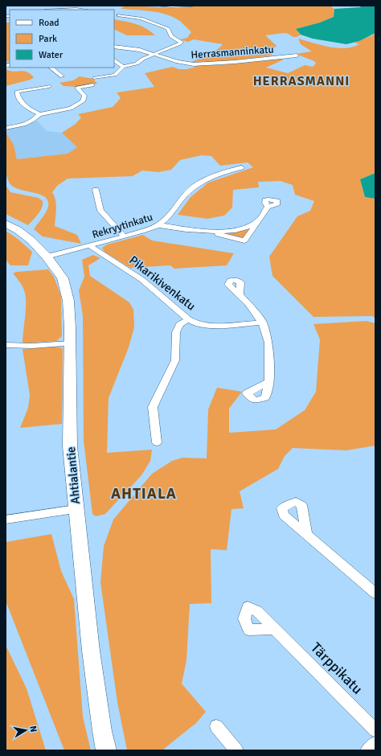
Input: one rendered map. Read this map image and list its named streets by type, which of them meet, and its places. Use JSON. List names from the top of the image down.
{
  "streets": {
    "main road": ["Ahtialantie"],
    "street": [
      "Herrasmanninkatu",
      "Rekryytinkatu",
      "Pikarikivenkatu",
      "Tärppikatu"
    ]
  },
  "crossings": [
    ["Rekryytinkatu", "Pikarikivenkatu"],
    ["Rekryytinkatu", "Ahtialantie"]
  ],
  "districts": ["HERRASMANNI", "AHTIALA"],
  "legend": ["Road", "Park", "Water"],
  "north": "right"
}
